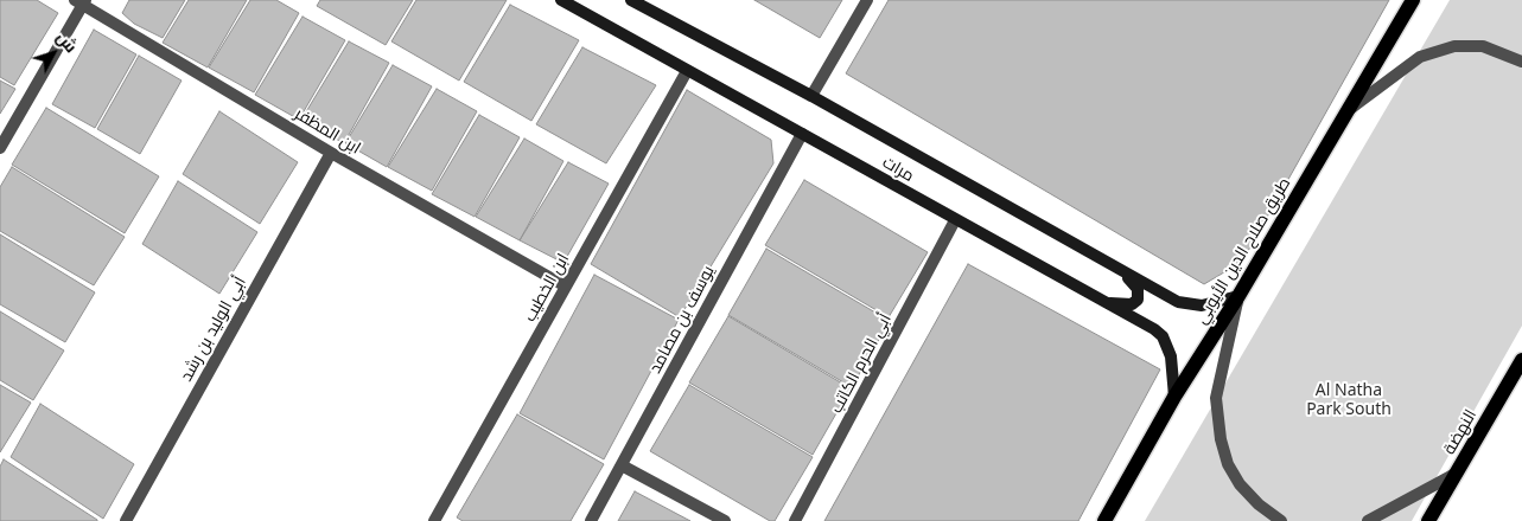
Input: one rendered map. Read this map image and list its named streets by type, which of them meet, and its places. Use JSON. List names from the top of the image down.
{
  "streets": {
    "main road": ["طريق صلاح الدين الأيوبي", "النهضة"],
    "street": [
      "ابن المظفر",
      "مرات",
      "ابن الخطيب",
      "يوسف بن مصامد",
      "أبي الوليد بن رشد",
      "أبي الحرم الكاتب"
    ]
  },
  "crossings": [
    ["ابن المظفر", "ابن الخطيب"],
    ["ابن المظفر", "أبي الوليد بن رشد"],
    ["مرات", "طريق صلاح الدين الأيوبي"],
    ["مرات", "ابن الخطيب"],
    ["مرات", "يوسف بن مصامد"],
    ["مرات", "أبي الحرم الكاتب"]
  ],
  "parks": ["Al Natha Park South"],
  "north": "top right"
}
